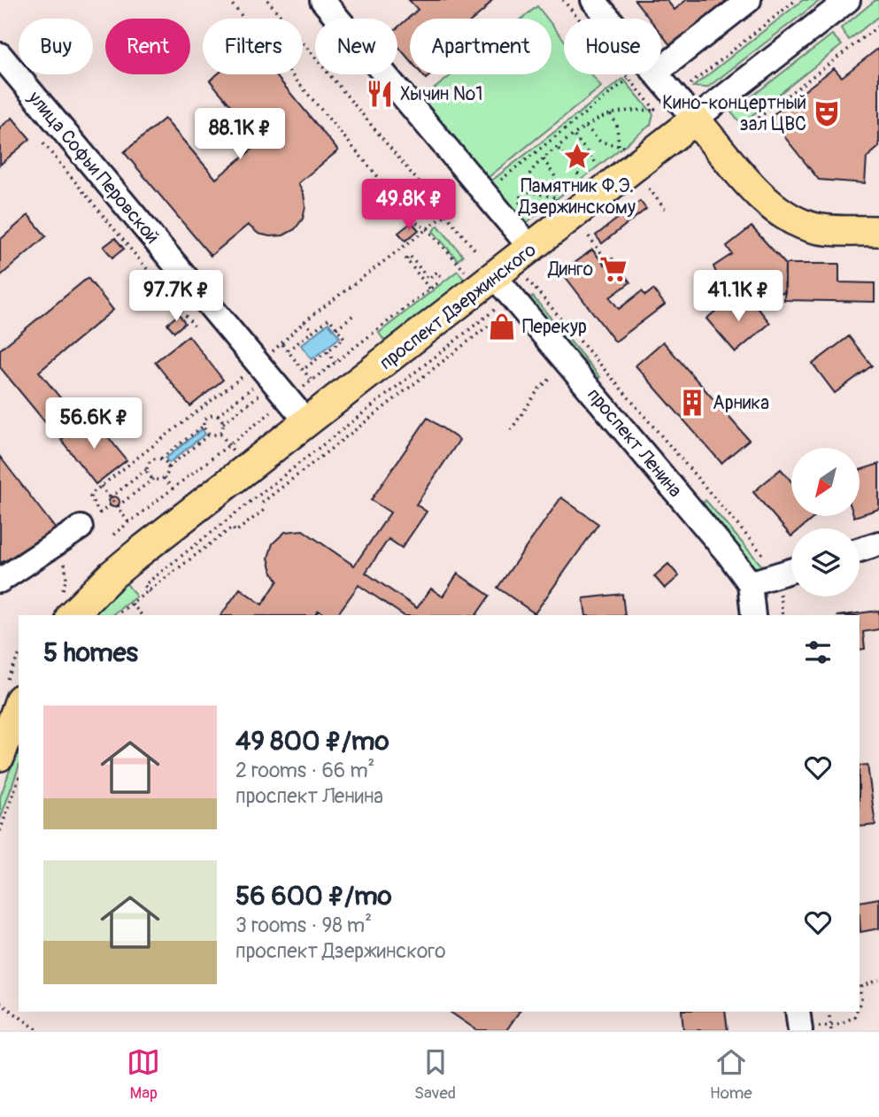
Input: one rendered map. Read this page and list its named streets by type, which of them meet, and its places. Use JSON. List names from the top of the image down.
{
  "streets": {
    "main road": ["проспект Дзержинского"],
    "street": ["улица Софьи Перовской", "проспект Ленина"]
  },
  "crossings": [
    ["улица Софьи Перовской", "проспект Дзержинского"],
    ["проспект Дзержинского", "проспект Ленина"]
  ],
  "places": {
    "restaurant": ["Хычин №1"],
    "theatre": ["Кино-концертный зал ЦВС"],
    "place": ["Памятник Ф.Э. Дзержинскому"],
    "supermarket": ["Динго"],
    "shop": ["Перекур"],
    "building": ["Арника"]
  },
  "north": "bottom left",
  "page": {
    "chip": [
      "Buy",
      "Rent",
      "Filters",
      "New",
      "Apartment",
      "House"
    ],
    "price": [
      "88.1K ₽",
      "49.8K ₽",
      "97.7K ₽",
      "41.1K ₽",
      "56.6K ₽"
    ],
    "heading": "5 homes",
    "list": [
      {
        "name": "49 800 ₽/mo",
        "note": "2 rooms · 66 m² · проспект Ленина"
      },
      {
        "name": "56 600 ₽/mo",
        "note": "3 rooms · 98 m² · проспект Дзержинского"
      }
    ],
    "tabs": ["Map", "Saved", "Home"]
  }
}
